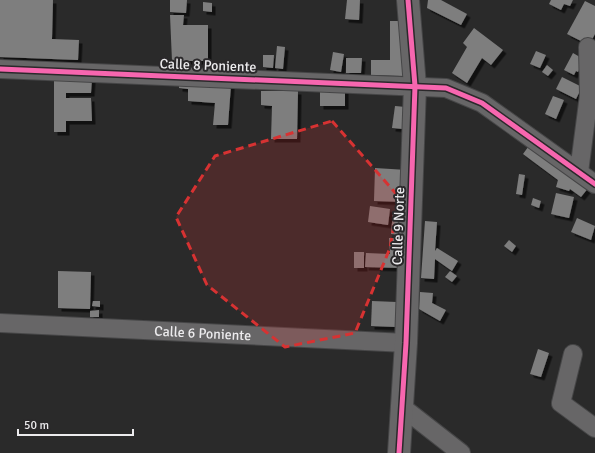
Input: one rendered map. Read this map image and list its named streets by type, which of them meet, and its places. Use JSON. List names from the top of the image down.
{
  "streets": {
    "street": ["Calle 8 Poniente", "Calle 9 Norte", "Calle 6 Poniente"]
  },
  "crossings": [
    ["Calle 8 Poniente", "Calle 9 Norte"],
    ["Calle 9 Norte", "Calle 6 Poniente"]
  ],
  "scale_bar": "50 m"
}
